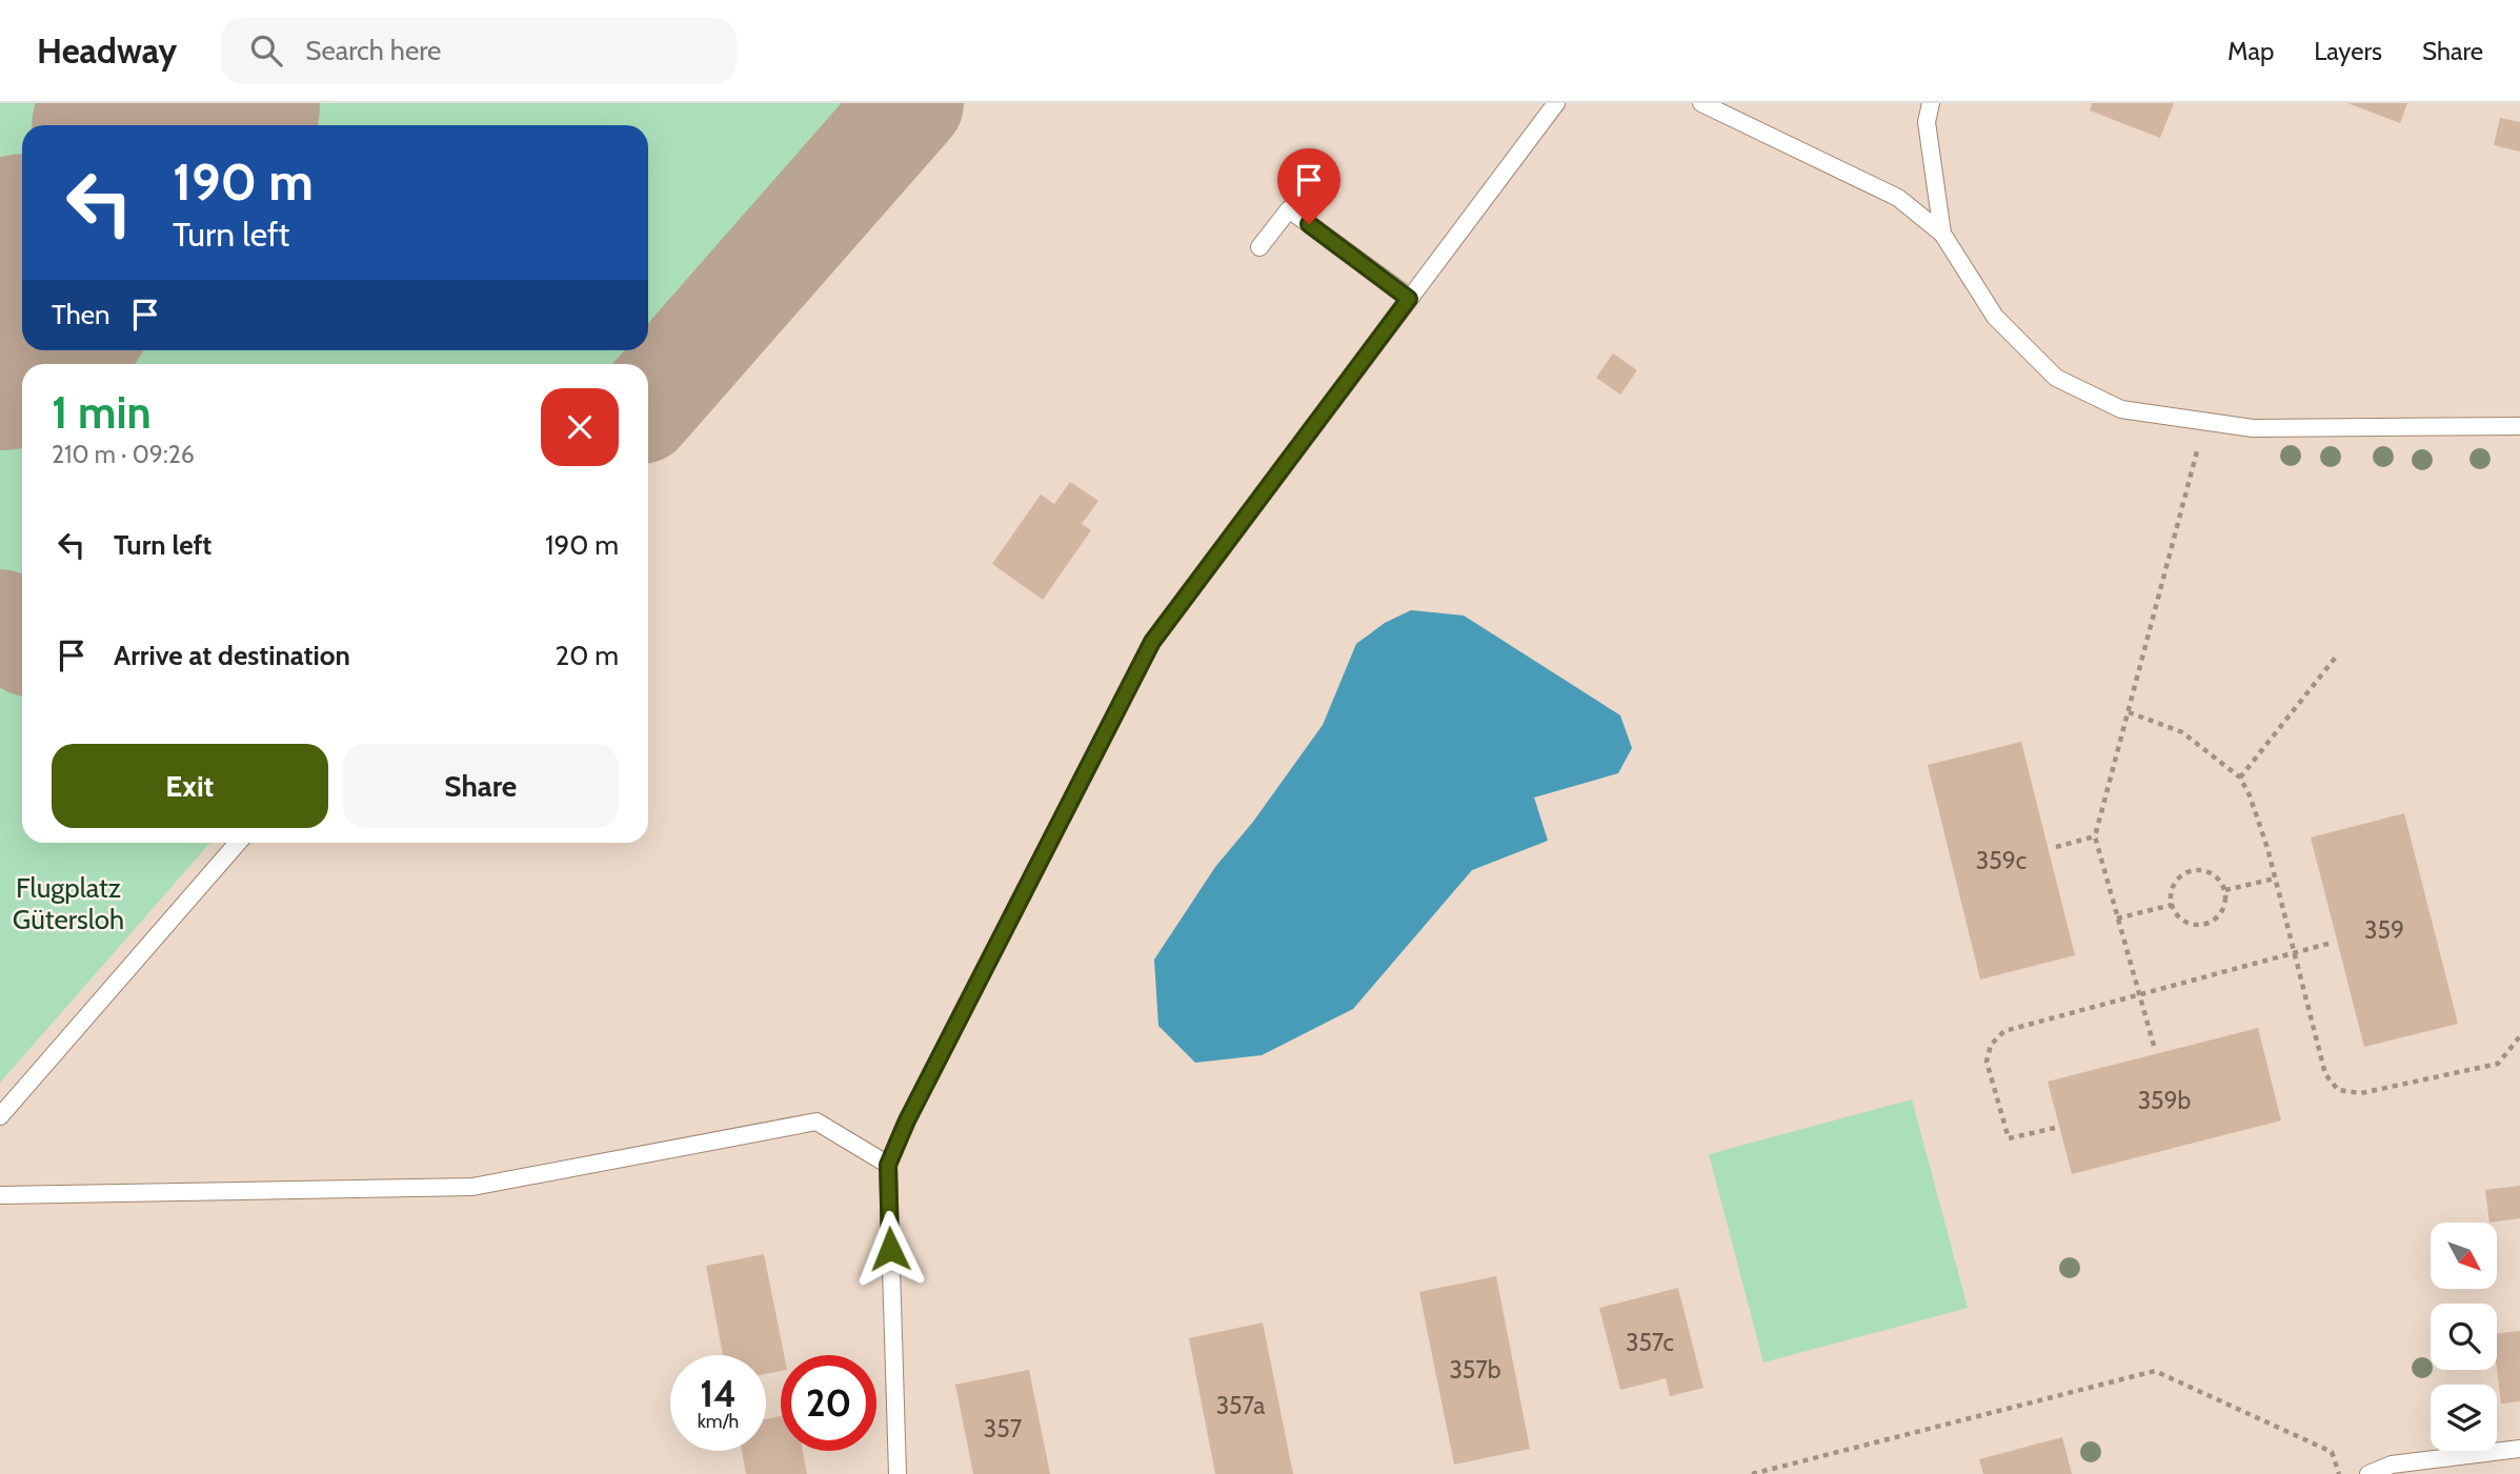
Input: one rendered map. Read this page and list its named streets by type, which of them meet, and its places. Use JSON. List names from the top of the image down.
{
  "parks": ["Flugplatz Gütersloh"],
  "house_numbers": [
    "359c",
    "359",
    "359b",
    "357c",
    "357b",
    "357a",
    "357"
  ],
  "north": "bottom right",
  "page": {
    "header": "Headway",
    "search": "Search here",
    "nav": ["Map", "Layers", "Share"],
    "turn": ["190 m", "Turn left"],
    "then": "Then",
    "heading": ["1 min", "210 m · 09:26"],
    "list": [
      {
        "name": "Turn left",
        "value": "190 m"
      },
      {
        "name": "Arrive at destination",
        "value": "20 m"
      }
    ],
    "buttons": ["Exit", "Share"],
    "speed": "14 km/h",
    "limit": "20"
  }
}
